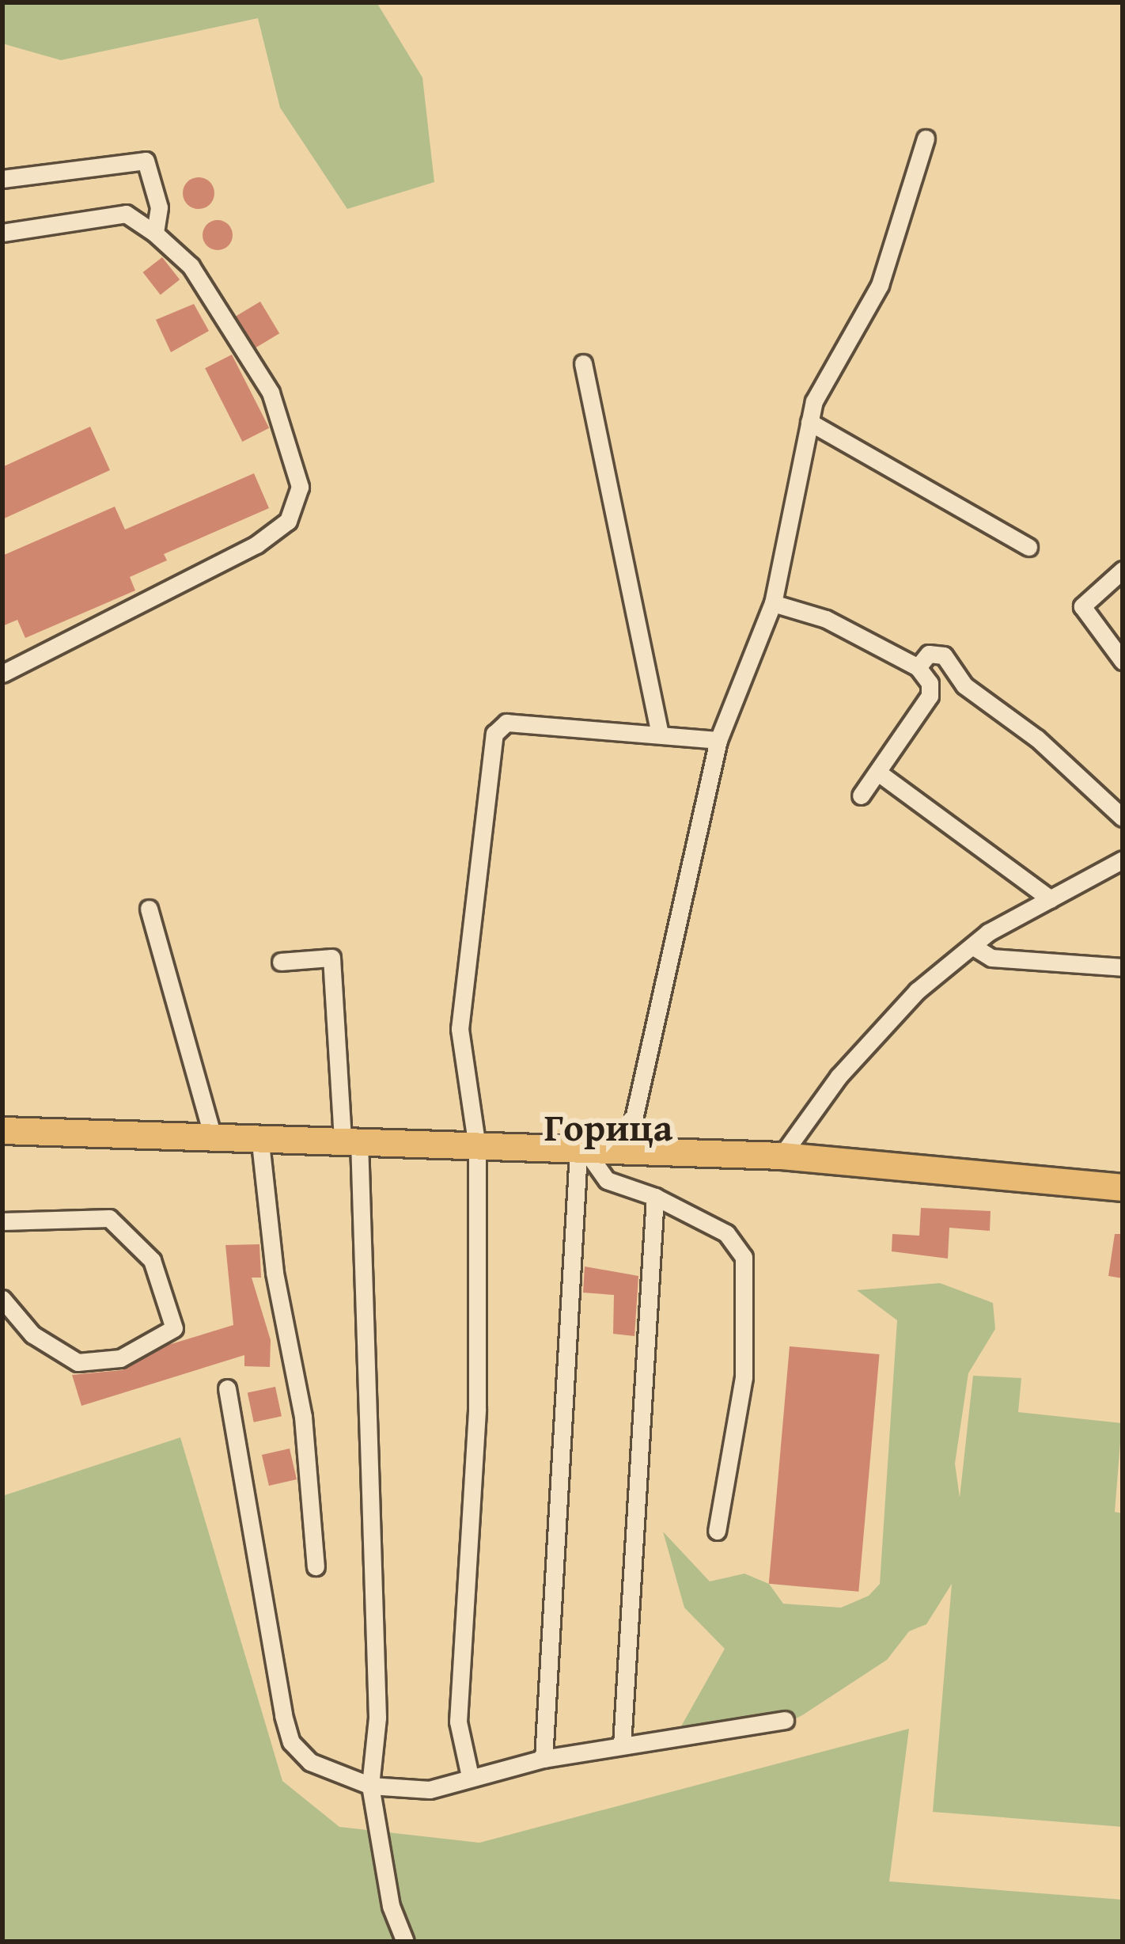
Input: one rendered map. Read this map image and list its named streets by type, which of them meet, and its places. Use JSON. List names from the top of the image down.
{
  "districts": ["Горица"]
}
